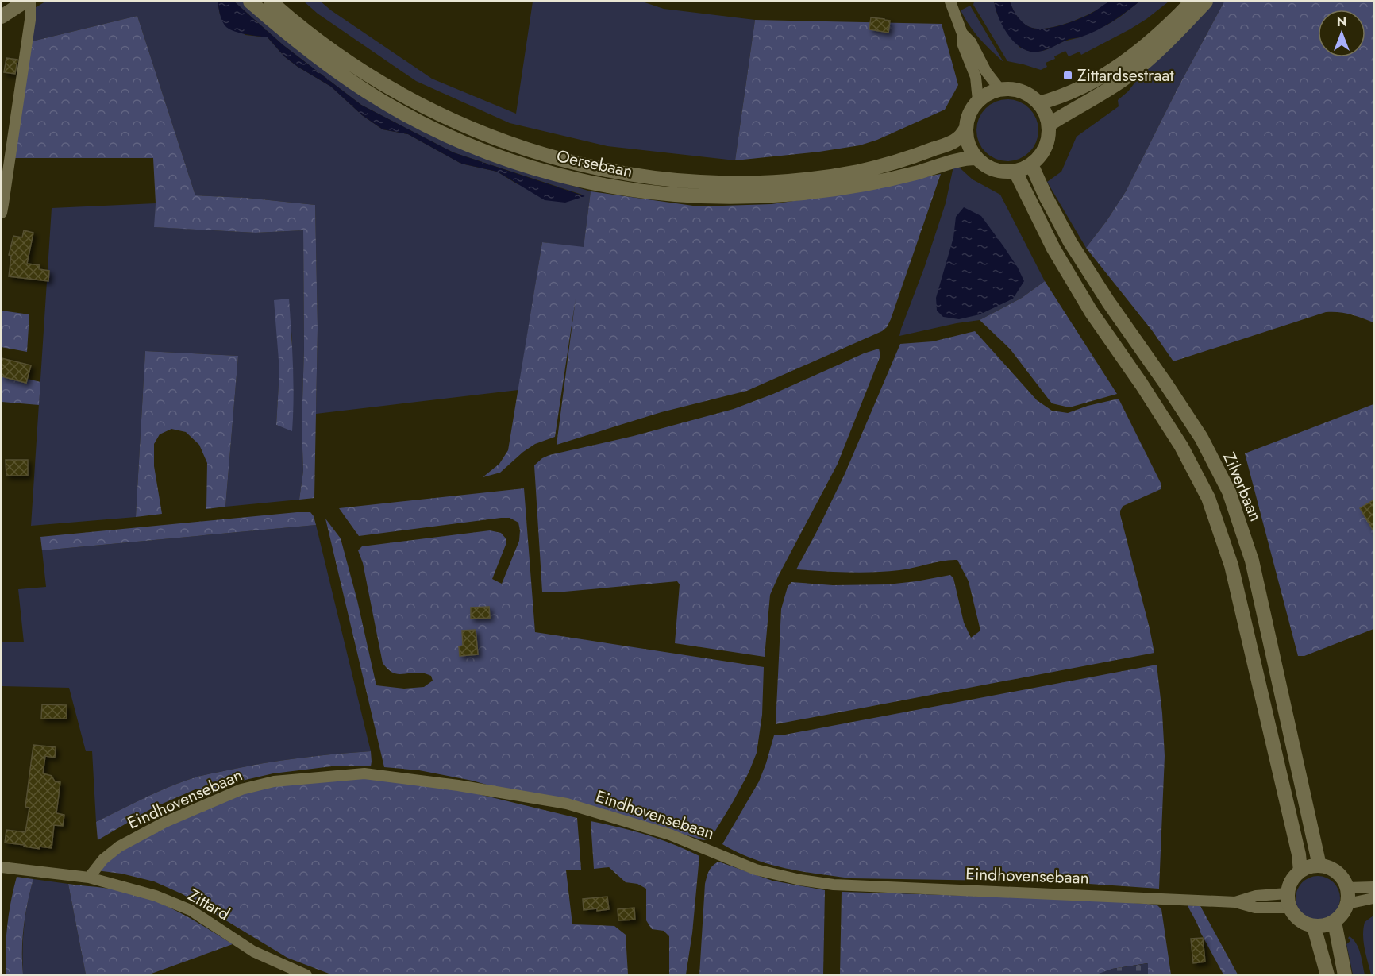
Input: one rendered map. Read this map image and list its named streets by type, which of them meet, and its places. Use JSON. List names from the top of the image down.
{
  "streets": {
    "main road": ["Oersebaan", "Zilverbaan"],
    "street": ["Eindhovensebaan", "Zittard"]
  },
  "crossings": [
    ["Oersebaan", "Zilverbaan"],
    ["Zilverbaan", "Eindhovensebaan"],
    ["Eindhovensebaan", "Zittard"]
  ],
  "places": {
    "transit": ["Zittardsestraat"]
  },
  "north": "top"
}
